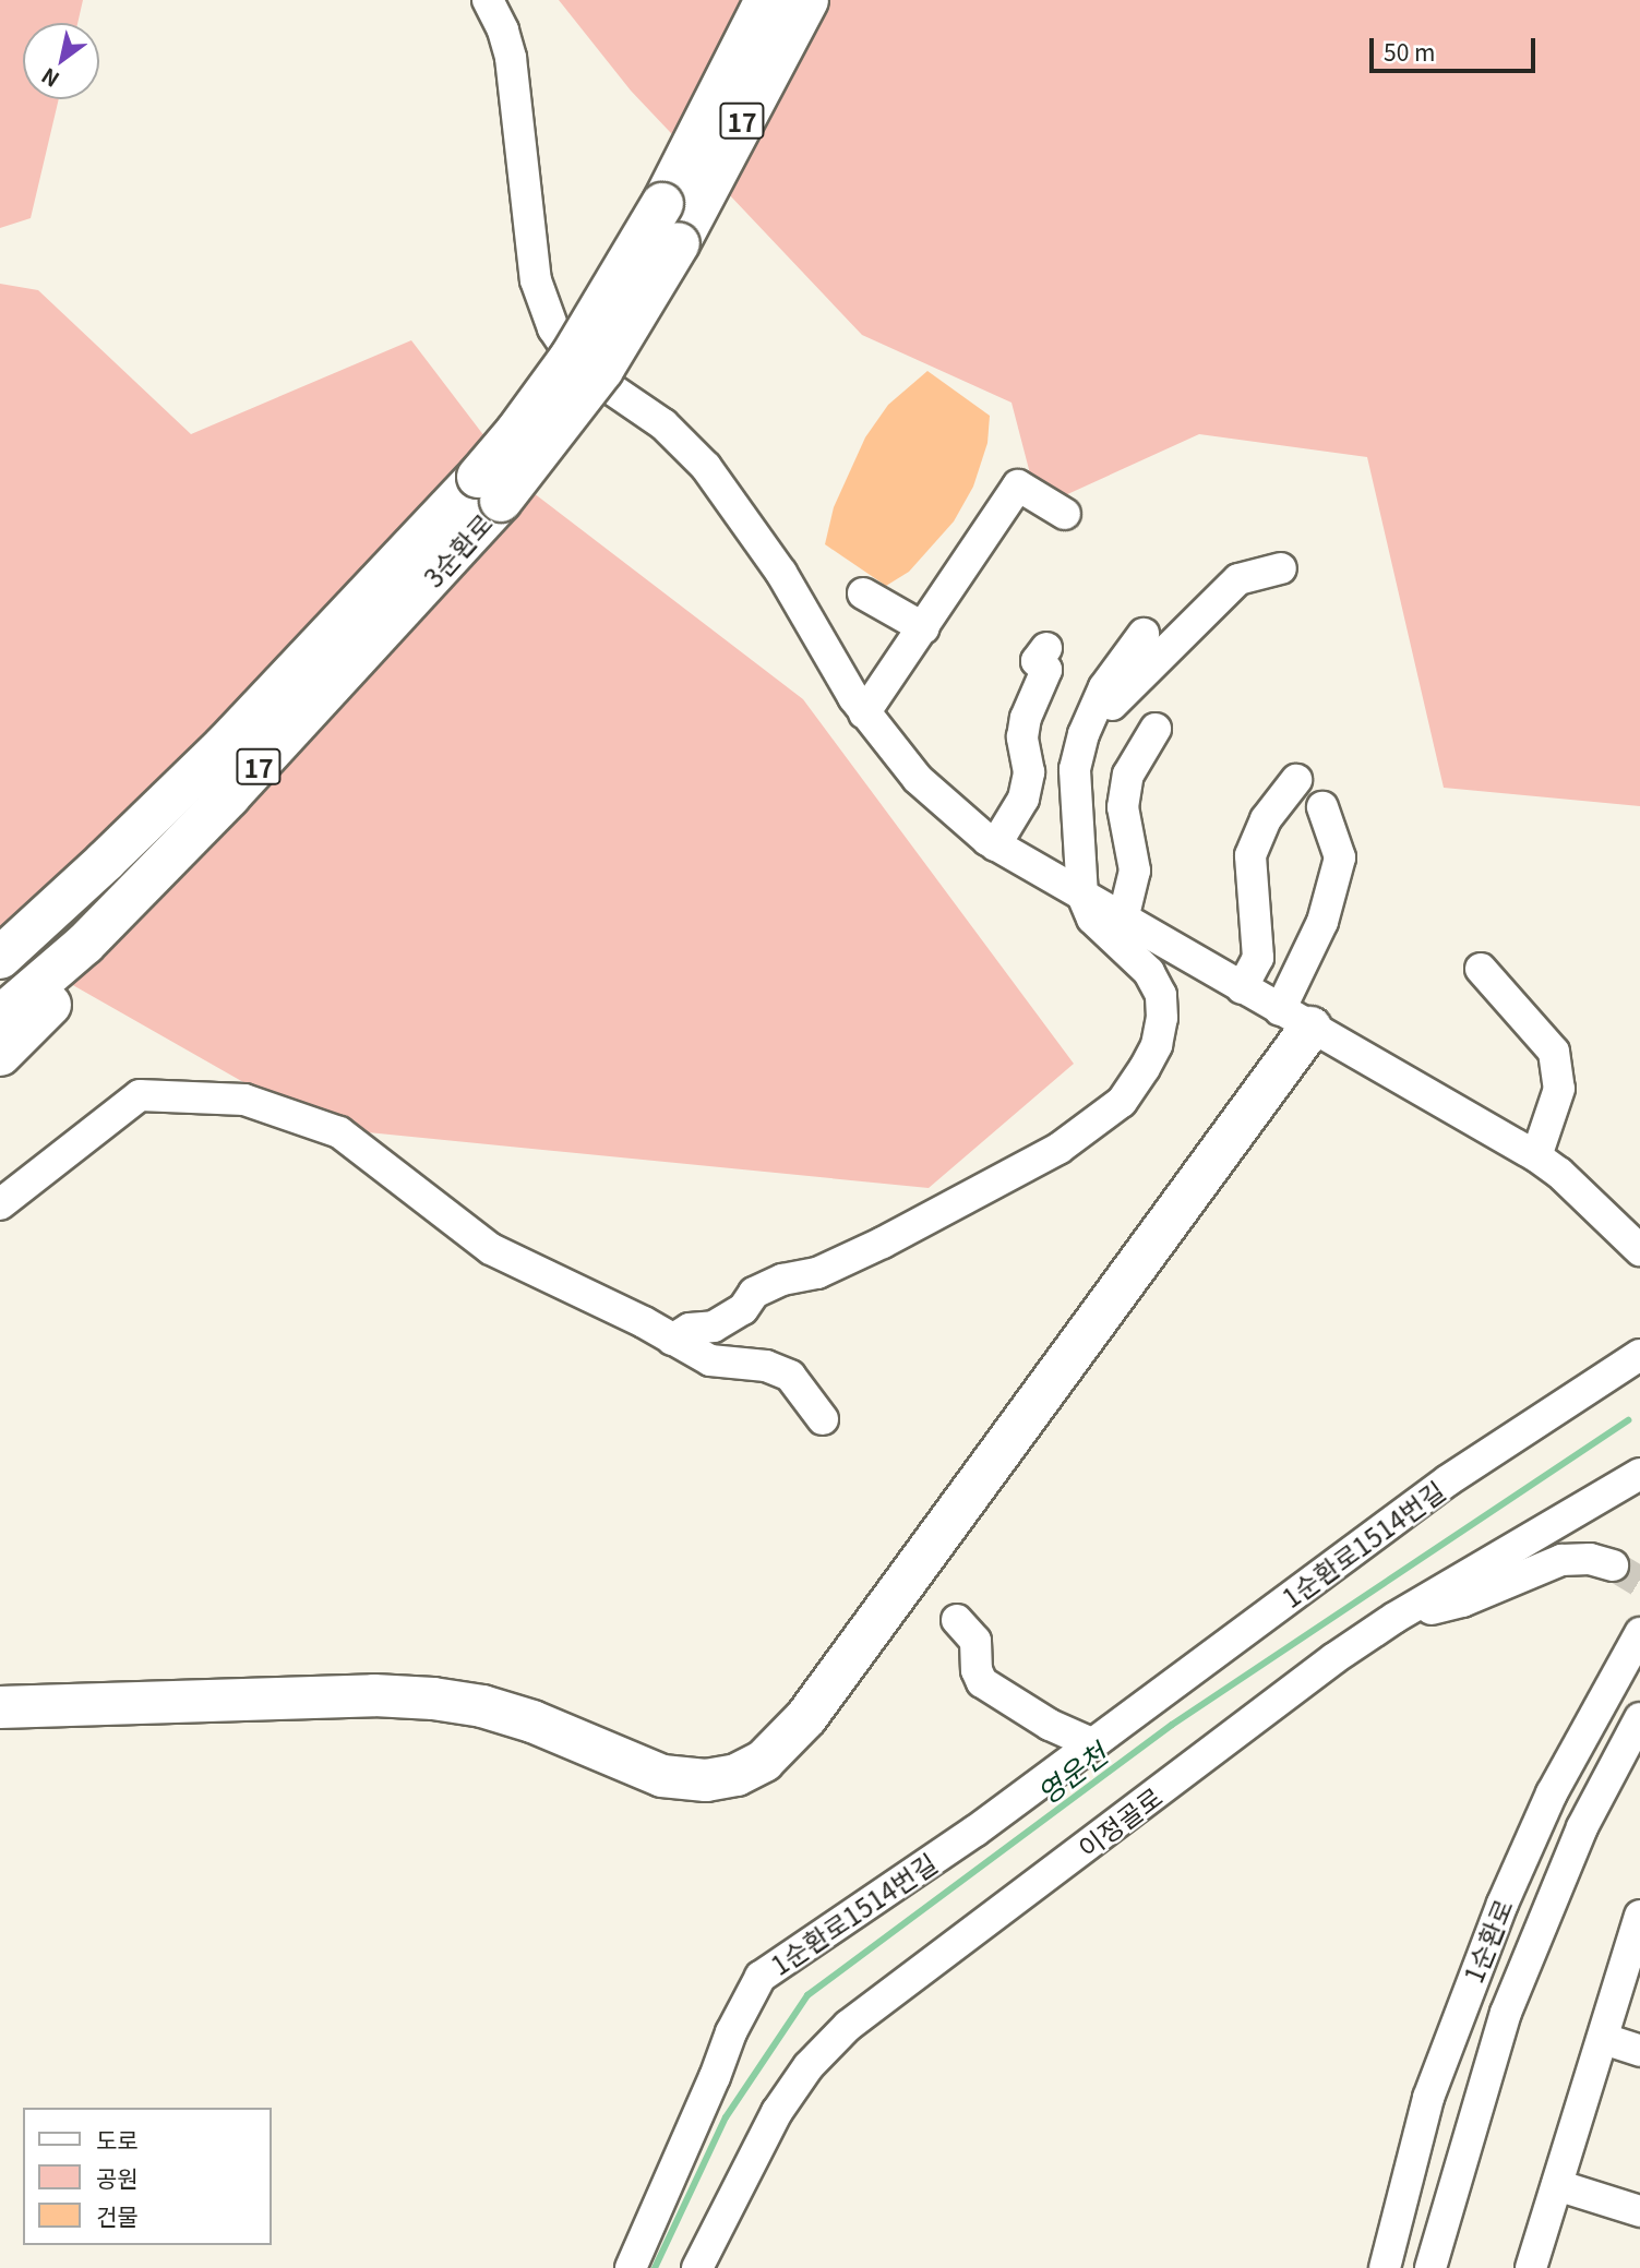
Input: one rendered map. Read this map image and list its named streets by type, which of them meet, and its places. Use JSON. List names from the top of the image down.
{
  "streets": {
    "highway": ["17", "3순환로"],
    "street": ["1순환로1514번길", "이정골로", "1순환로"]
  },
  "water": ["영운천"],
  "legend": ["도로", "공원", "건물"],
  "scale_bar": "50 m",
  "north": "bottom left"
}
